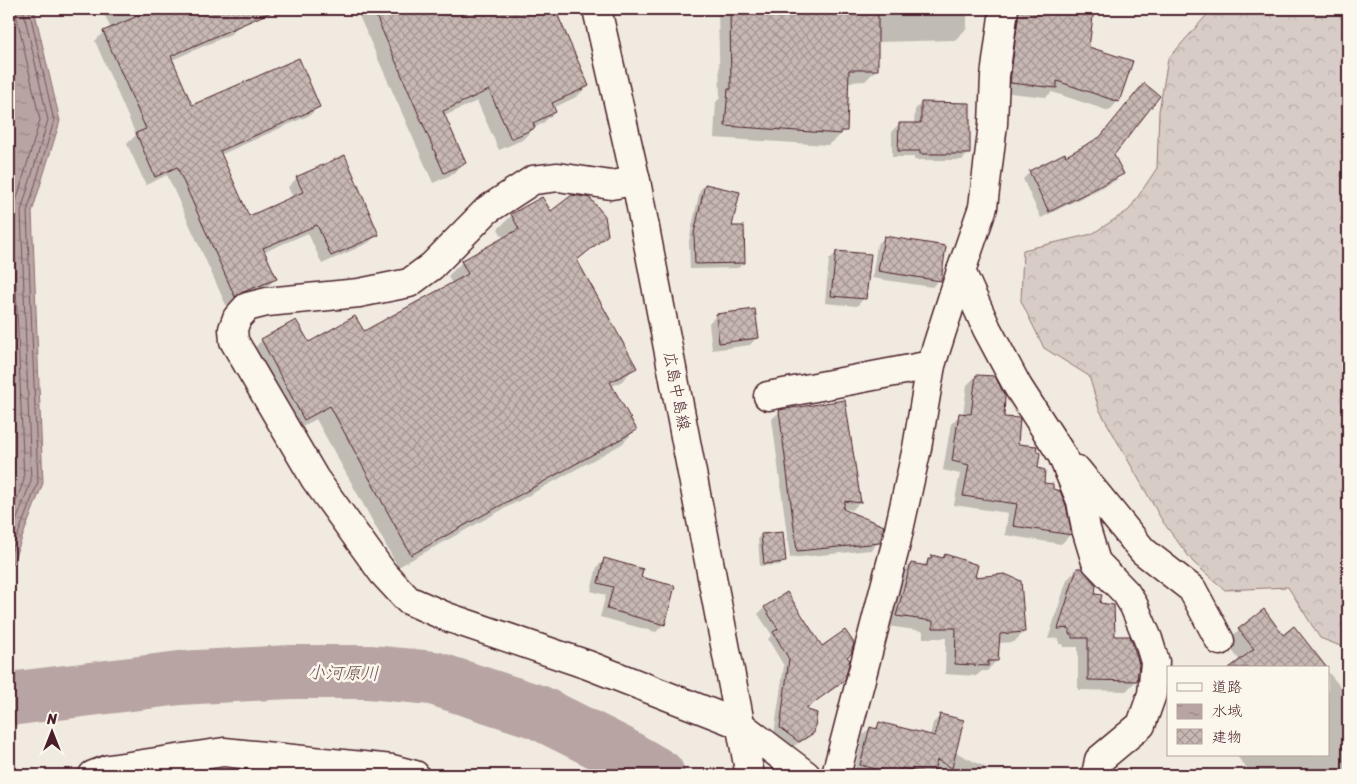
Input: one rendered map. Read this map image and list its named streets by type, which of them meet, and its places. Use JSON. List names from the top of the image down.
{
  "streets": {
    "street": ["広島中島線"]
  },
  "water": ["小河原川"],
  "legend": ["道路", "水域", "建物"],
  "north": "top"
}
